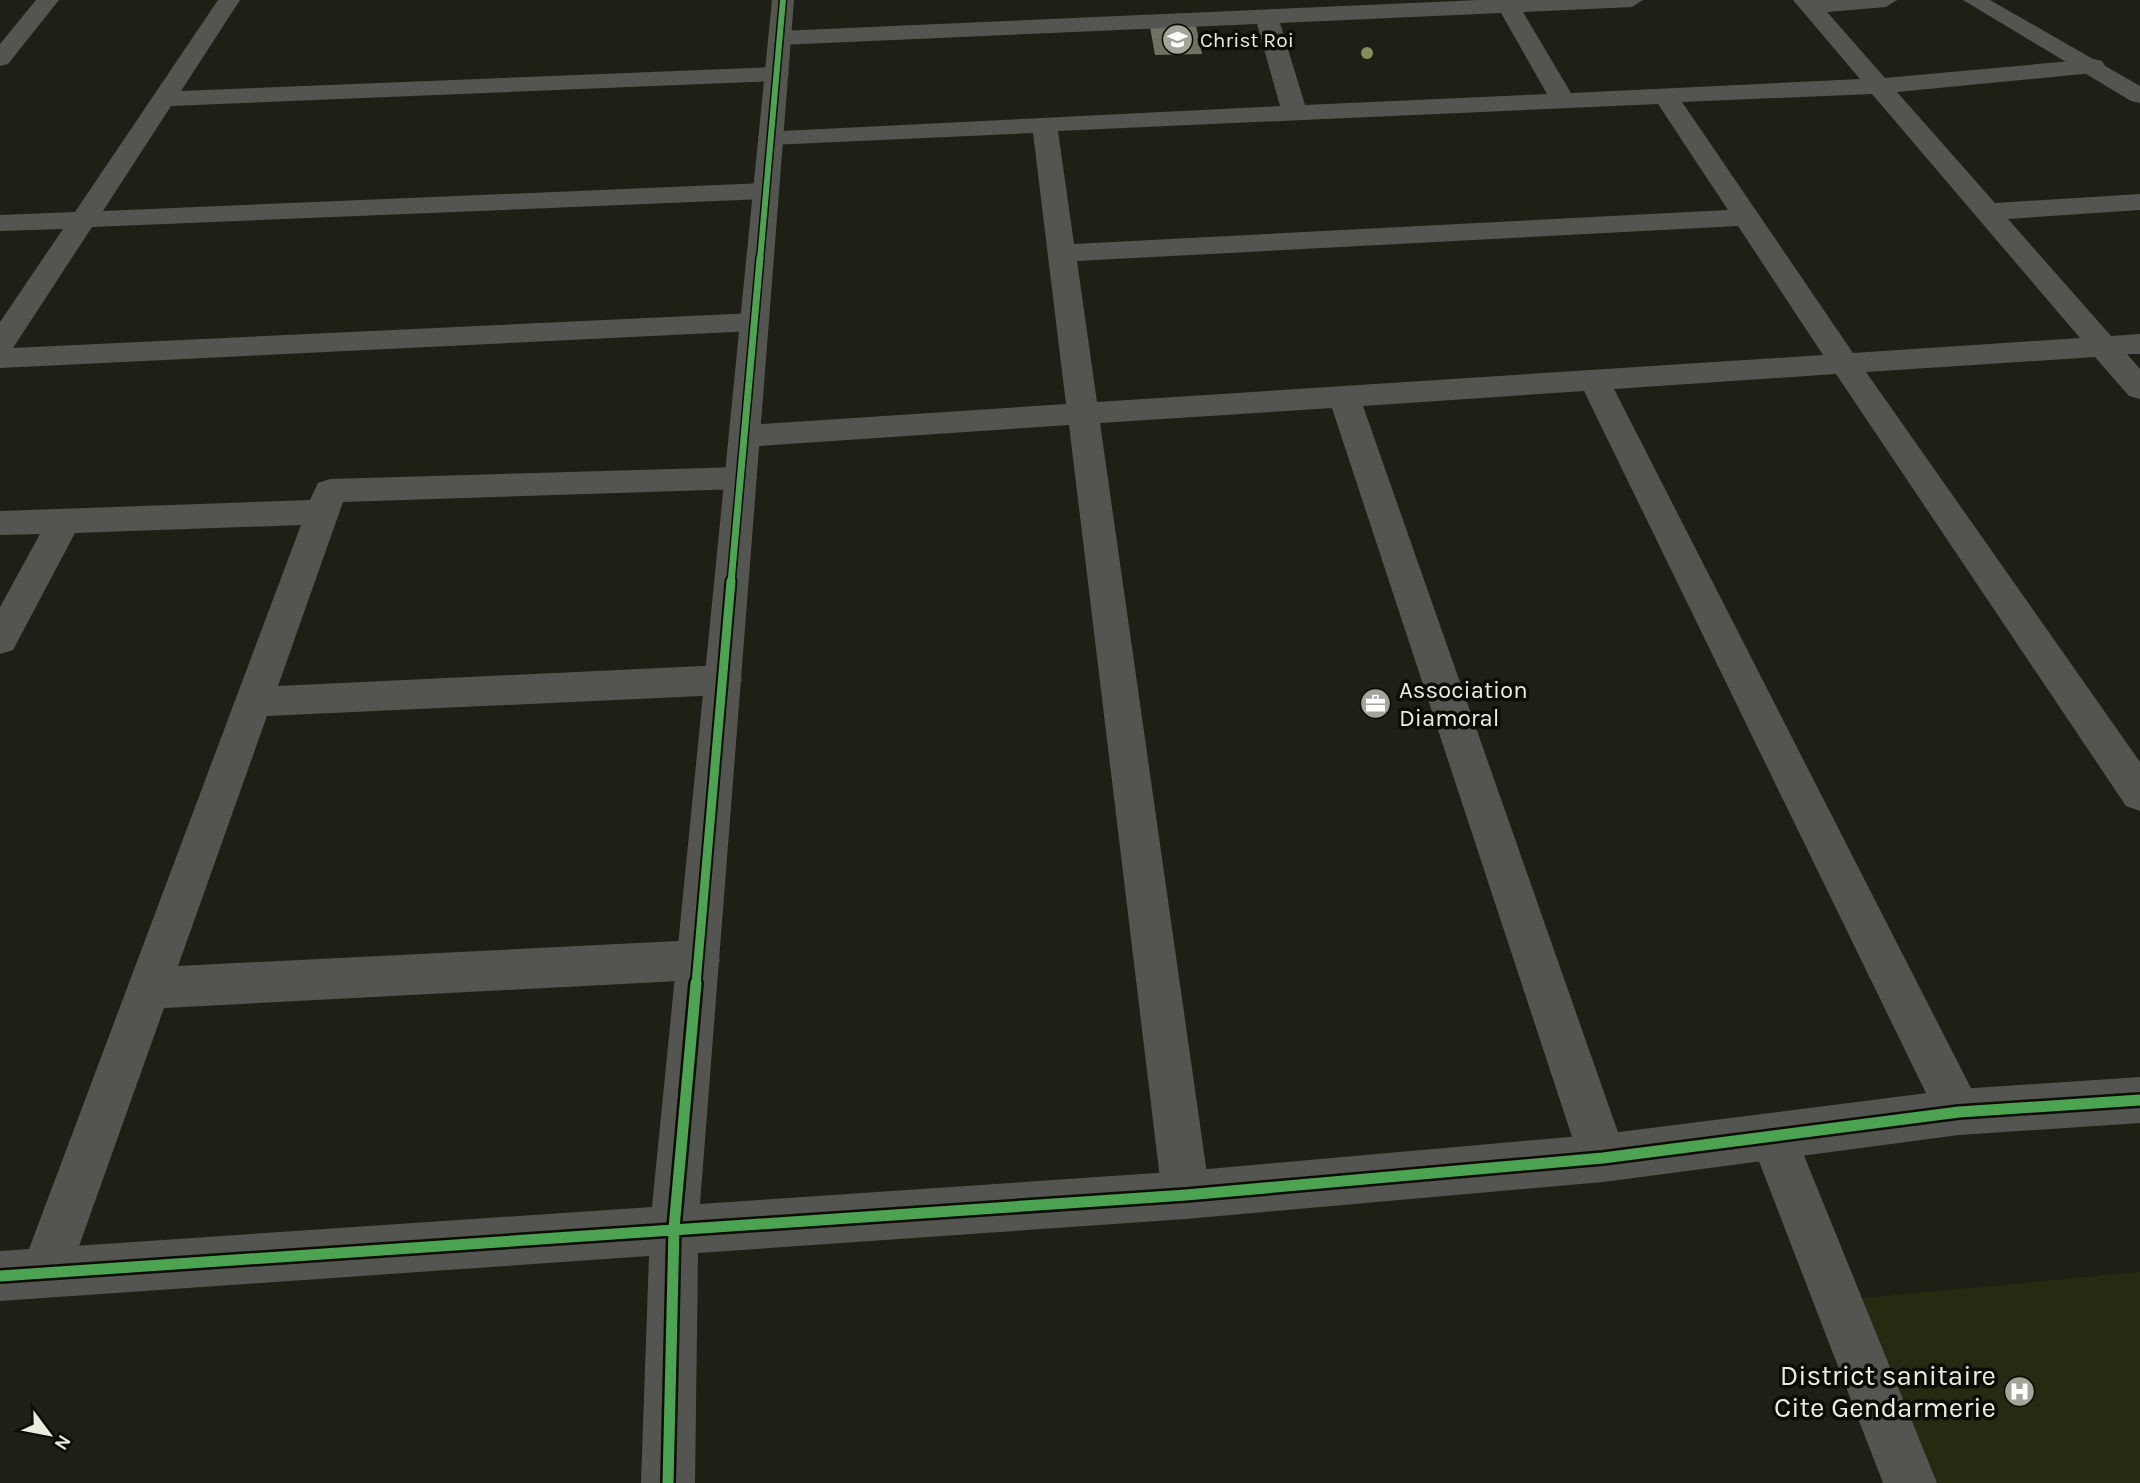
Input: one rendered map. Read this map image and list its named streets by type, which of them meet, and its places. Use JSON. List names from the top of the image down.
{
  "places": {
    "school or university": ["Christ Roi"],
    "office": ["Association Diamoral"],
    "hospital": ["District sanitaire Cite Gendarmerie"]
  },
  "north": "bottom right"
}
